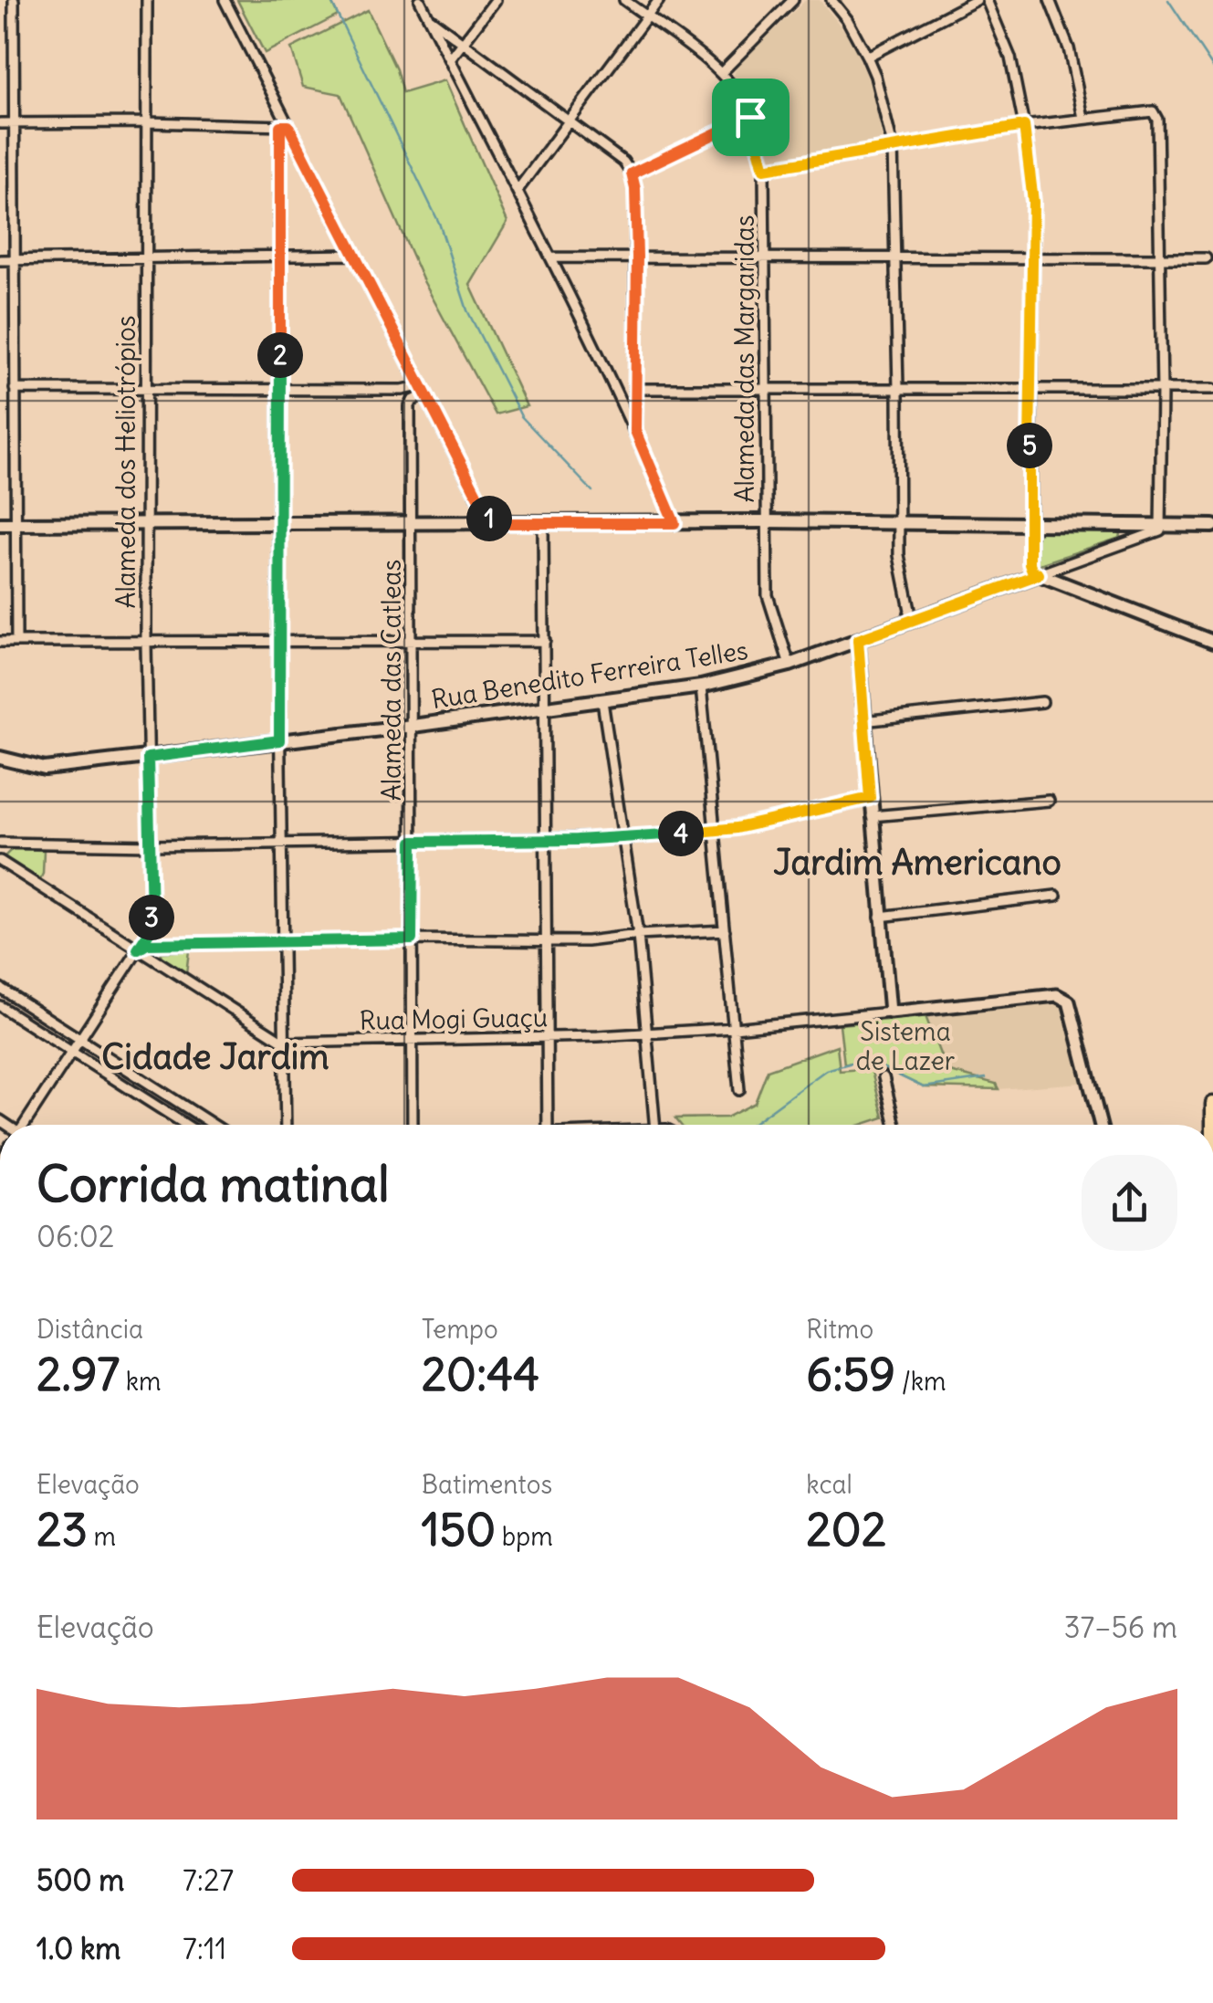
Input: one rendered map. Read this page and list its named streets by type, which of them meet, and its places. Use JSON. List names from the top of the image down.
{
  "streets": {
    "main road": ["Rua Benedito Ferreira Telles"],
    "street": [
      "Alameda das Margaridas",
      "Alameda dos Heliotrópios",
      "Alameda das Catleas",
      "Rua Mogi Guaçu"
    ]
  },
  "crossings": [
    ["Alameda das Margaridas", "Rua Benedito Ferreira Telles"],
    ["Alameda dos Heliotrópios", "Rua Benedito Ferreira Telles"],
    ["Rua Benedito Ferreira Telles", "Alameda das Catleas"],
    ["Alameda das Catleas", "Rua Mogi Guaçu"]
  ],
  "districts": ["Jardim Americano", "Cidade Jardim"],
  "parks": ["Sistema de Lazer"],
  "page": {
    "pins": [
      "2",
      "5",
      "1",
      "4",
      "3"
    ],
    "heading": ["Corrida matinal", "06:02"],
    "stats": [
      ["Distância", "2.97 km"],
      ["Tempo", "20:44"],
      ["Ritmo", "6:59 /km"],
      ["Elevação", "23 m"],
      ["Batimentos", "150 bpm"],
      ["kcal", "202"]
    ],
    "chart": ["Elevação", "37–56 m"],
    "list": [
      {
        "name": "500 m",
        "note": "7:27"
      },
      {
        "name": "1.0 km",
        "note": "7:11"
      }
    ]
  }
}
